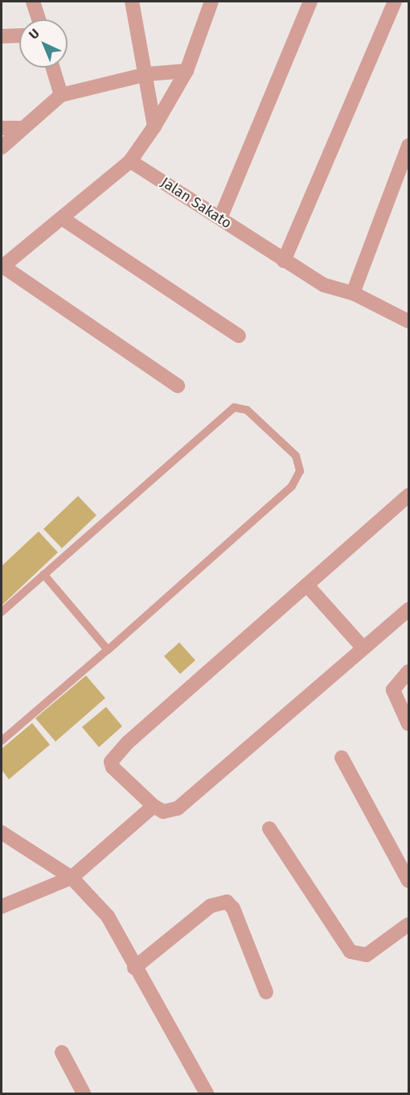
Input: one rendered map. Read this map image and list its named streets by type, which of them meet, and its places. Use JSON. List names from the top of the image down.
{
  "streets": {
    "street": ["Jalan Sakato"]
  },
  "north": "top left"
}
